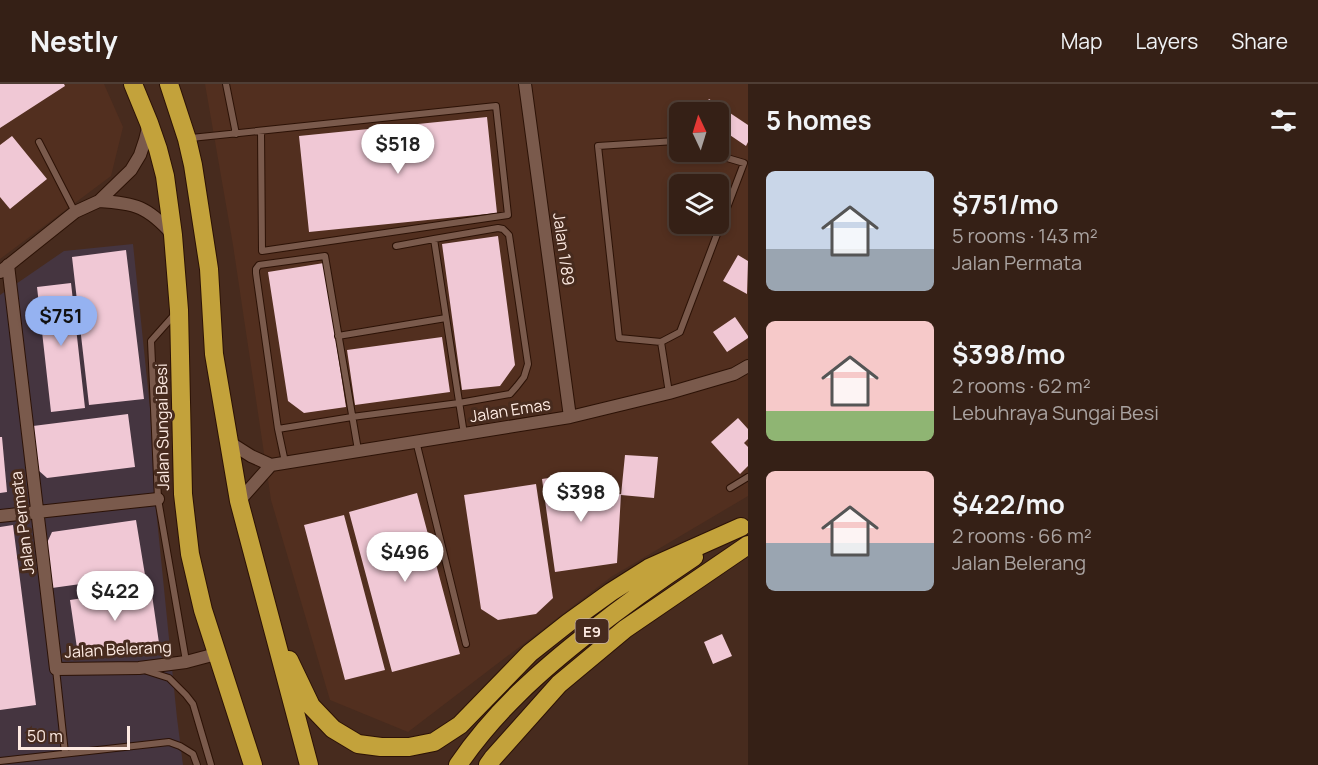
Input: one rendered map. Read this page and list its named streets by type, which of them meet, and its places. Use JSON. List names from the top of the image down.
{
  "streets": {
    "highway": ["Jalan Sungai Besi", "E9"],
    "street": [
      "Jalan 1/89",
      "Jalan Emas",
      "Jalan Permata",
      "Jalan Belerang"
    ]
  },
  "crossings": [
    ["Jalan 1/89", "Jalan Emas"],
    ["Jalan Sungai Besi", "Jalan Belerang"],
    ["Jalan Permata", "Jalan Belerang"]
  ],
  "scale_bar": "50 m",
  "north": "top",
  "page": {
    "header": "Nestly",
    "nav": ["Map", "Layers", "Share"],
    "heading": "5 homes",
    "price": [
      "$518",
      "$751",
      "$398",
      "$496",
      "$422"
    ],
    "list": [
      {
        "name": "$751/mo",
        "note": "5 rooms · 143 m² · Jalan Permata"
      },
      {
        "name": "$398/mo",
        "note": "2 rooms · 62 m² · Lebuhraya Sungai Besi"
      },
      {
        "name": "$422/mo",
        "note": "2 rooms · 66 m² · Jalan Belerang"
      }
    ],
    "scale": "50 m"
  }
}
